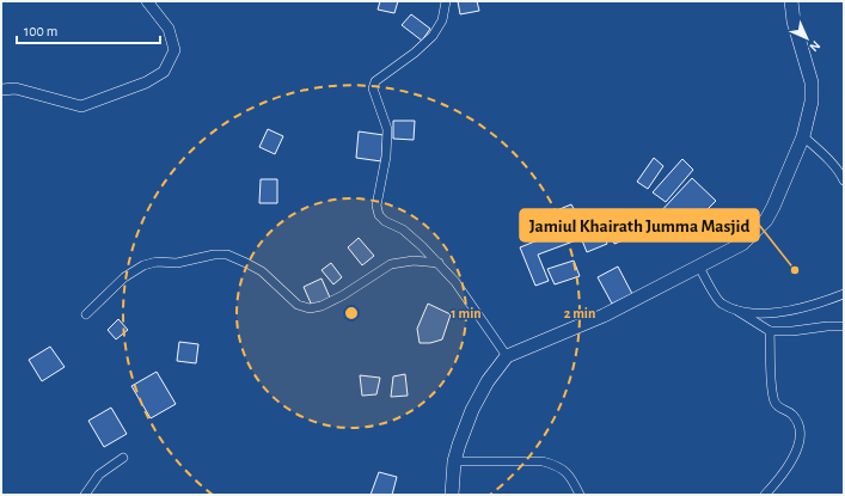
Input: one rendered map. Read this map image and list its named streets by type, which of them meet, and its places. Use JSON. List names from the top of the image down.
{
  "places": ["Jamiul Khairath Jumma Masjid"],
  "scale_bar": "100 m",
  "north": "bottom right",
  "rings": ["1 min", "2 min"]
}
